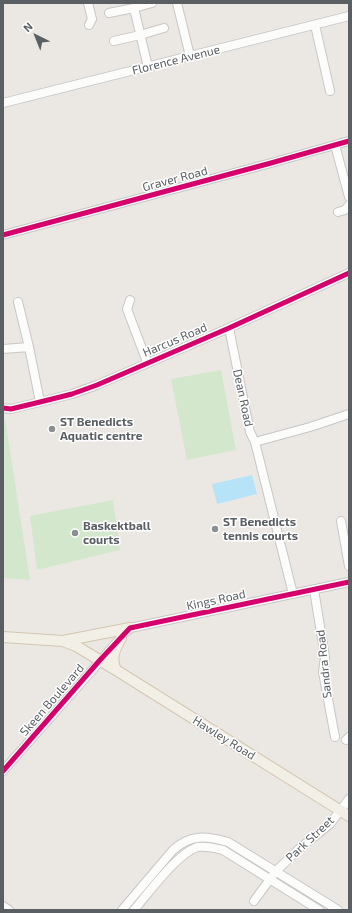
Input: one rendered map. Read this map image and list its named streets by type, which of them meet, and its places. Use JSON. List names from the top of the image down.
{
  "streets": {
    "main road": ["Hawley Road"],
    "street": [
      "Florence Avenue",
      "Graver Road",
      "Harcus Road",
      "Dean Road",
      "Kings Road",
      "Sandra Road",
      "Skeen Boulevard",
      "Park Street"
    ]
  },
  "crossings": [
    ["Harcus Road", "Dean Road"],
    ["Kings Road", "Sandra Road"],
    ["Skeen Boulevard", "Hawley Road"],
    ["Hawley Road", "Park Street"]
  ],
  "places": ["ST Benedicts Aquatic centre", "ST Benedicts tennis courts", "Baskektball courts"],
  "north": "top left"
}
